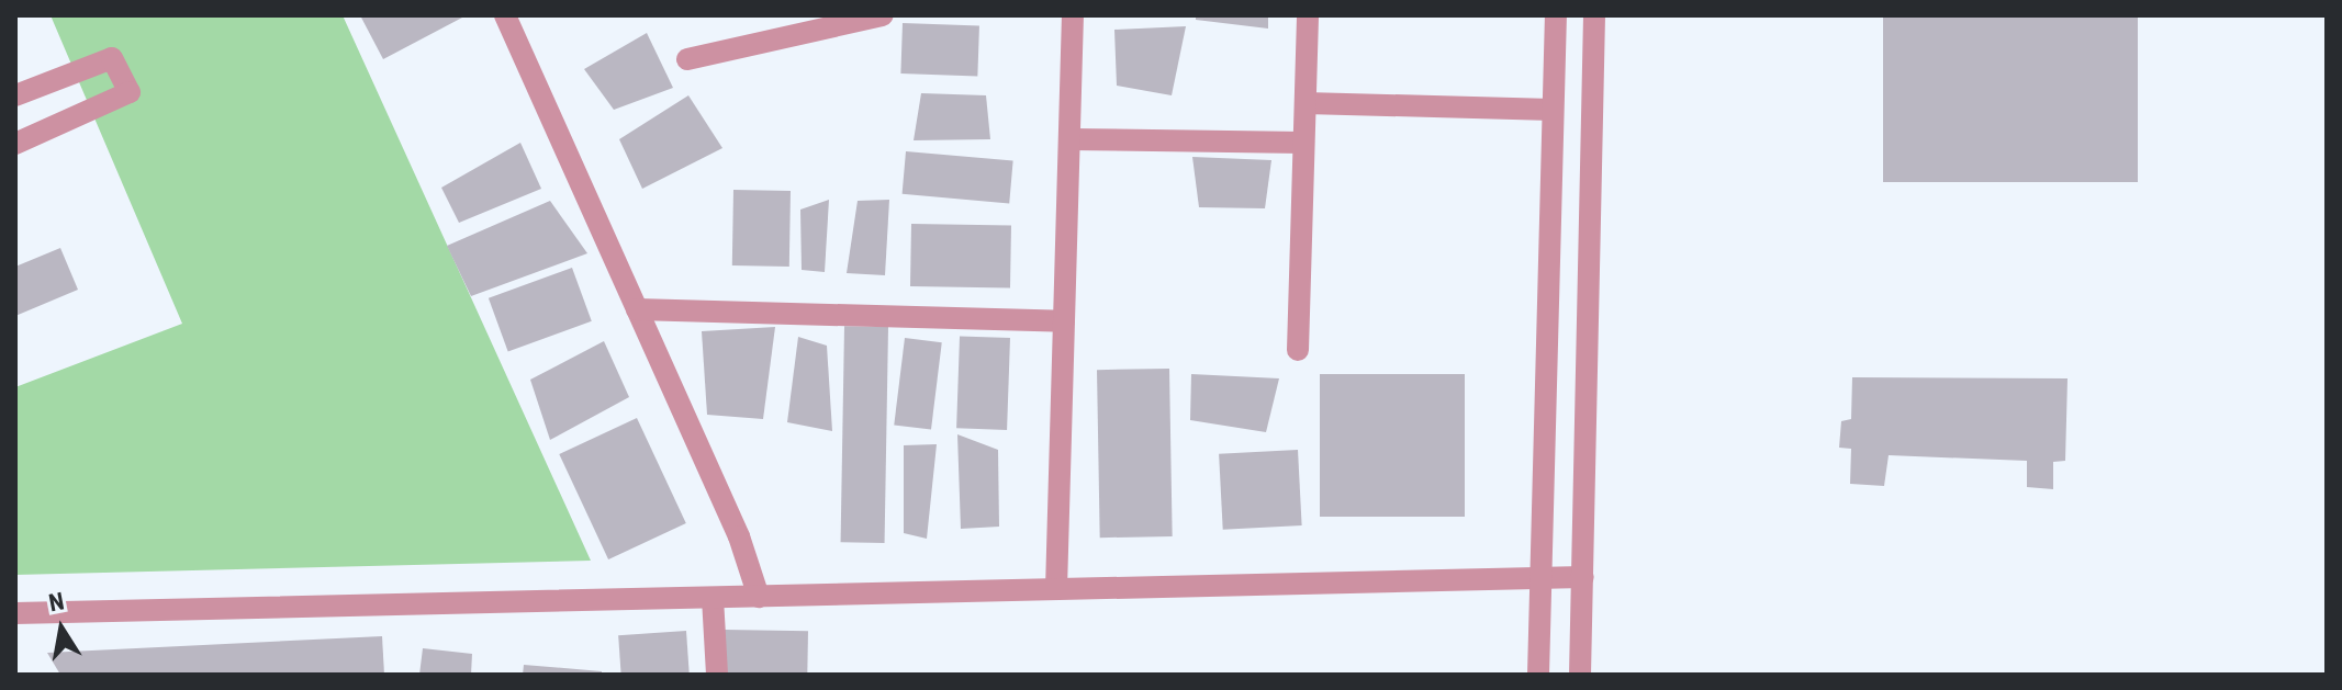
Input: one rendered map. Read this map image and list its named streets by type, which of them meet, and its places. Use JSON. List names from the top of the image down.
{
  "north": "top"
}
